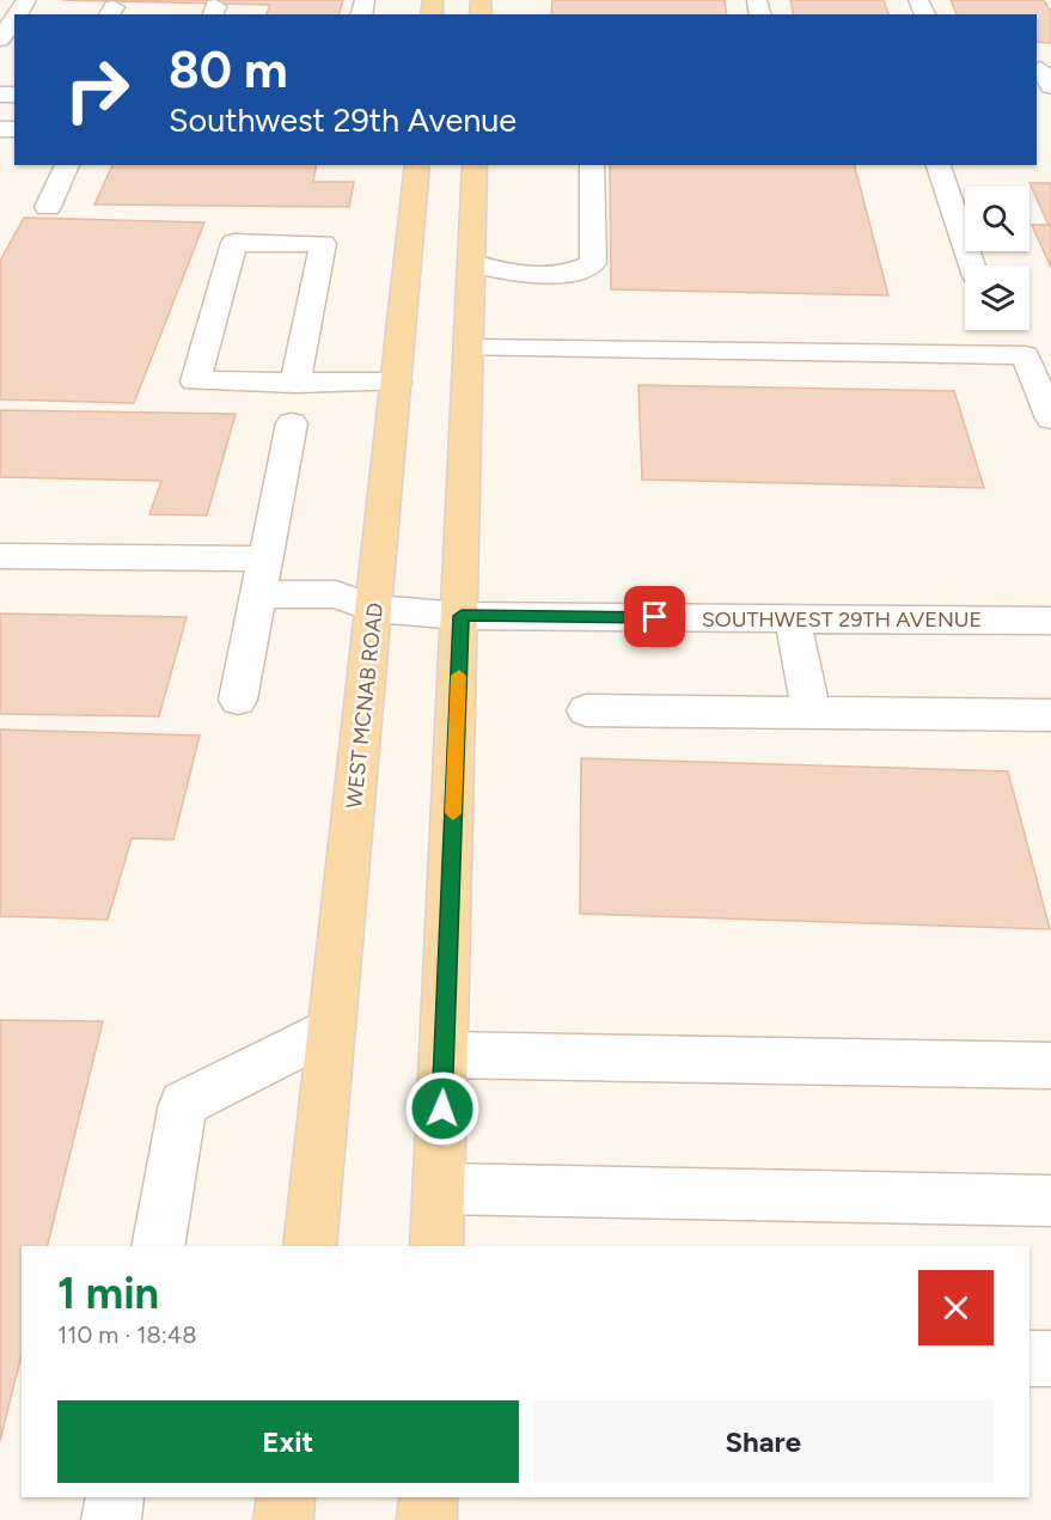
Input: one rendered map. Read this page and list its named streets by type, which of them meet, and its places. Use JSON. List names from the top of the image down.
{
  "streets": {
    "main road": ["WEST MCNAB ROAD"],
    "street": ["SOUTHWEST 29TH AVENUE"]
  },
  "crossings": [
    ["SOUTHWEST 29TH AVENUE", "WEST MCNAB ROAD"]
  ],
  "page": {
    "turn": ["80 m", "Southwest 29th Avenue"],
    "heading": ["1 min", "110 m · 18:48"],
    "buttons": ["Exit", "Share"]
  }
}
